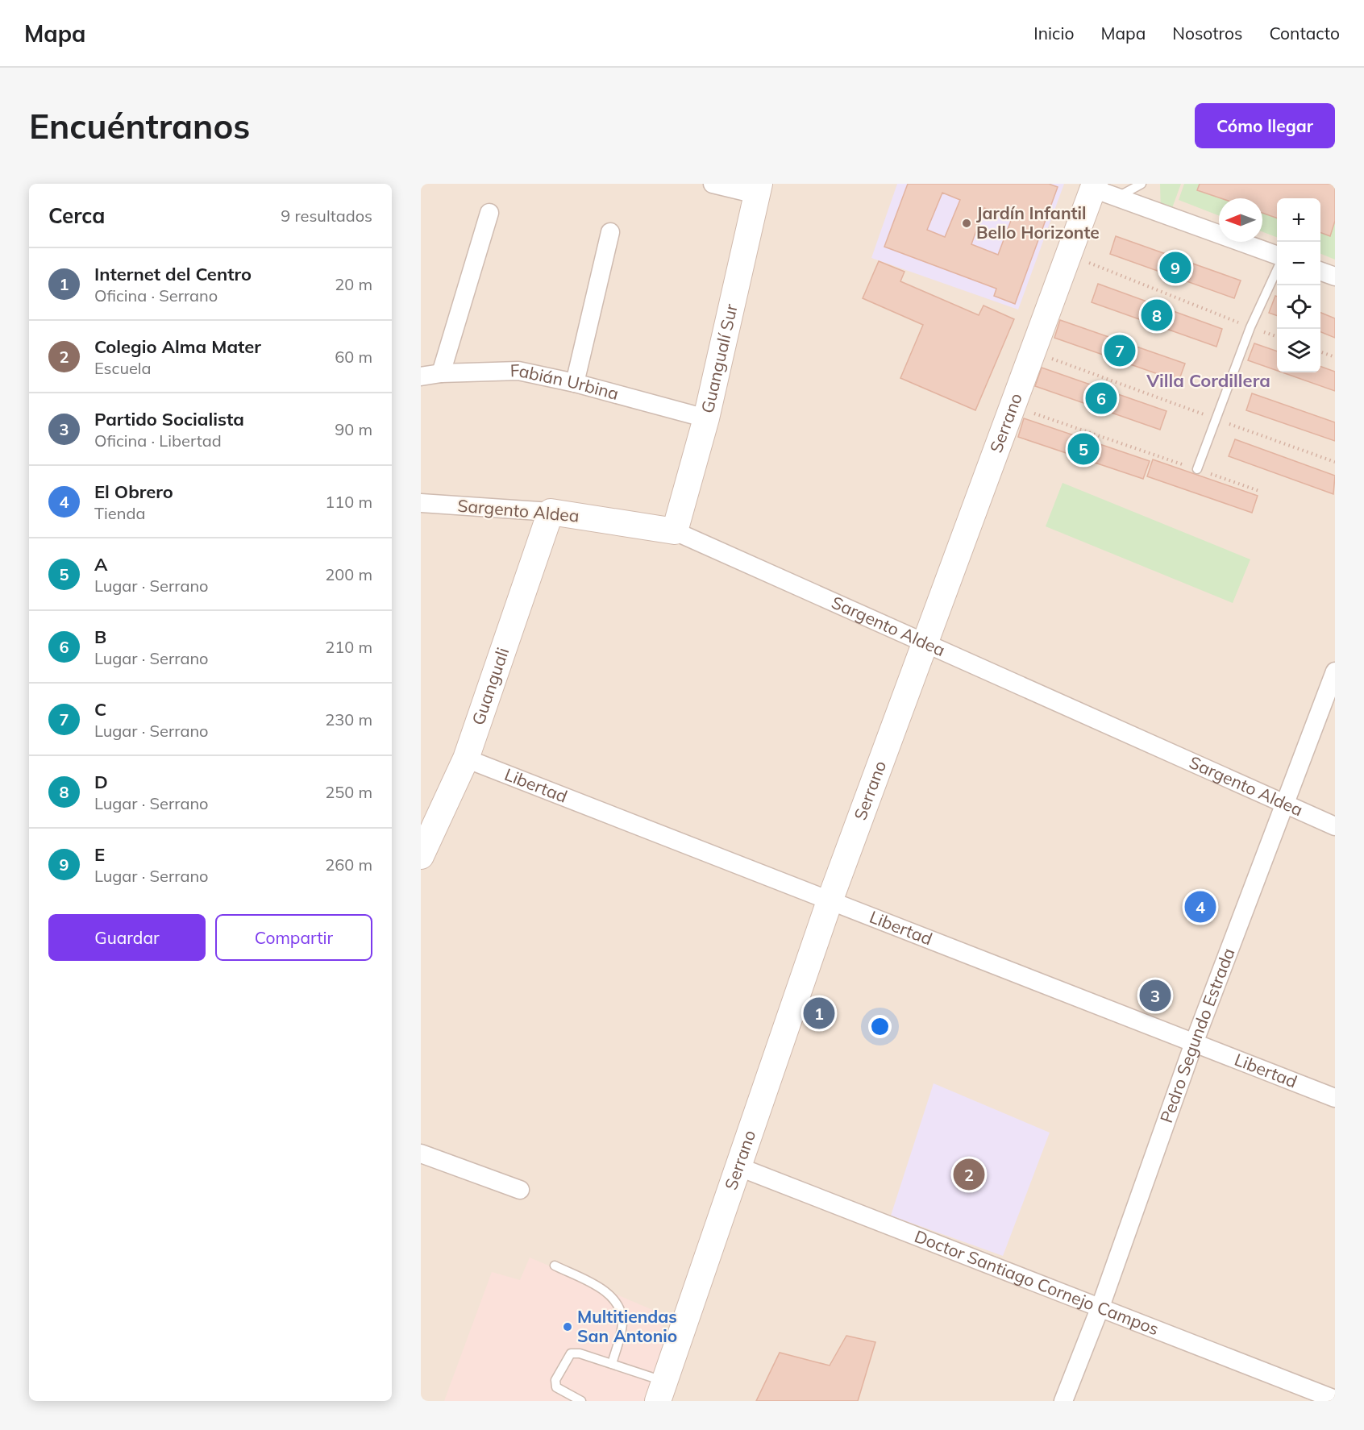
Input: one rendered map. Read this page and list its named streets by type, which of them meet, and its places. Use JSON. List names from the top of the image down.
{
  "streets": {
    "street": [
      "Guangualí Sur",
      "Fabián Urbina",
      "Serrano",
      "Sargento Aldea",
      "Guanguali",
      "Libertad",
      "Pedro Segundo Estrada",
      "Doctor Santiago Cornejo Campos"
    ]
  },
  "crossings": [
    ["Guangualí Sur", "Fabián Urbina"],
    ["Guangualí Sur", "Sargento Aldea"],
    ["Serrano", "Sargento Aldea"],
    ["Serrano", "Libertad"],
    ["Serrano", "Doctor Santiago Cornejo Campos"],
    ["Sargento Aldea", "Guanguali"],
    ["Sargento Aldea", "Pedro Segundo Estrada"],
    ["Guanguali", "Libertad"],
    ["Libertad", "Pedro Segundo Estrada"],
    ["Pedro Segundo Estrada", "Doctor Santiago Cornejo Campos"]
  ],
  "districts": ["Villa Cordillera"],
  "places": ["Jardín Infantil Bello Horizonte", "Multitiendas San Antonio"],
  "north": "left",
  "page": {
    "header": "Mapa",
    "nav": [
      "Inicio",
      "Mapa",
      "Nosotros",
      "Contacto"
    ],
    "buttons": [
      "Cómo llegar",
      ["Guardar", "Compartir"]
    ],
    "title": "Encuéntranos",
    "heading": ["Cerca", "9 resultados"],
    "map_buttons": ["+", "−"],
    "list": [
      {
        "mark": "1",
        "name": "Internet del Centro",
        "note": "Oficina · Serrano",
        "value": "20 m"
      },
      {
        "mark": "2",
        "name": "Colegio Alma Mater",
        "note": "Escuela",
        "value": "60 m"
      },
      {
        "mark": "3",
        "name": "Partido Socialista",
        "note": "Oficina · Libertad",
        "value": "90 m"
      },
      {
        "mark": "4",
        "name": "El Obrero",
        "note": "Tienda",
        "value": "110 m"
      },
      {
        "mark": "5",
        "name": "A",
        "note": "Lugar · Serrano",
        "value": "200 m"
      },
      {
        "mark": "6",
        "name": "B",
        "note": "Lugar · Serrano",
        "value": "210 m"
      },
      {
        "mark": "7",
        "name": "C",
        "note": "Lugar · Serrano",
        "value": "230 m"
      },
      {
        "mark": "8",
        "name": "D",
        "note": "Lugar · Serrano",
        "value": "250 m"
      },
      {
        "mark": "9",
        "name": "E",
        "note": "Lugar · Serrano",
        "value": "260 m"
      }
    ],
    "pins": [
      "9",
      "8",
      "7",
      "6",
      "5",
      "4",
      "3",
      "1",
      "2"
    ]
  }
}
